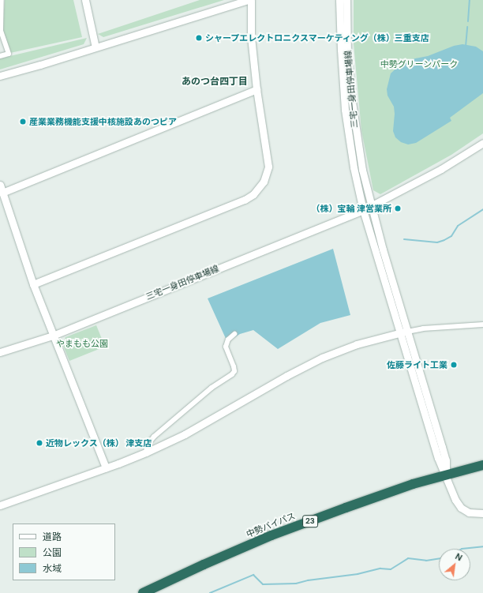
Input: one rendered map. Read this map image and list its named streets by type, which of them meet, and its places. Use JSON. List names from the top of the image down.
{
  "streets": {
    "highway": ["23", "中勢バイパス"],
    "street": ["三宅一身田停車場線"]
  },
  "districts": ["あのつ台四丁目"],
  "parks": ["中勢グリーンパーク", "やまもも公園"],
  "places": [
    "シャープエレクトロニクスマーケティング（株）三重支店",
    "産業業務機能支援中核施設あのつピア",
    "（株）宝輪 津営業所",
    "佐藤ライト工業",
    "近物レックス（株） 津支店"
  ],
  "legend": ["道路", "公園", "水域"],
  "north": "top right"
}
